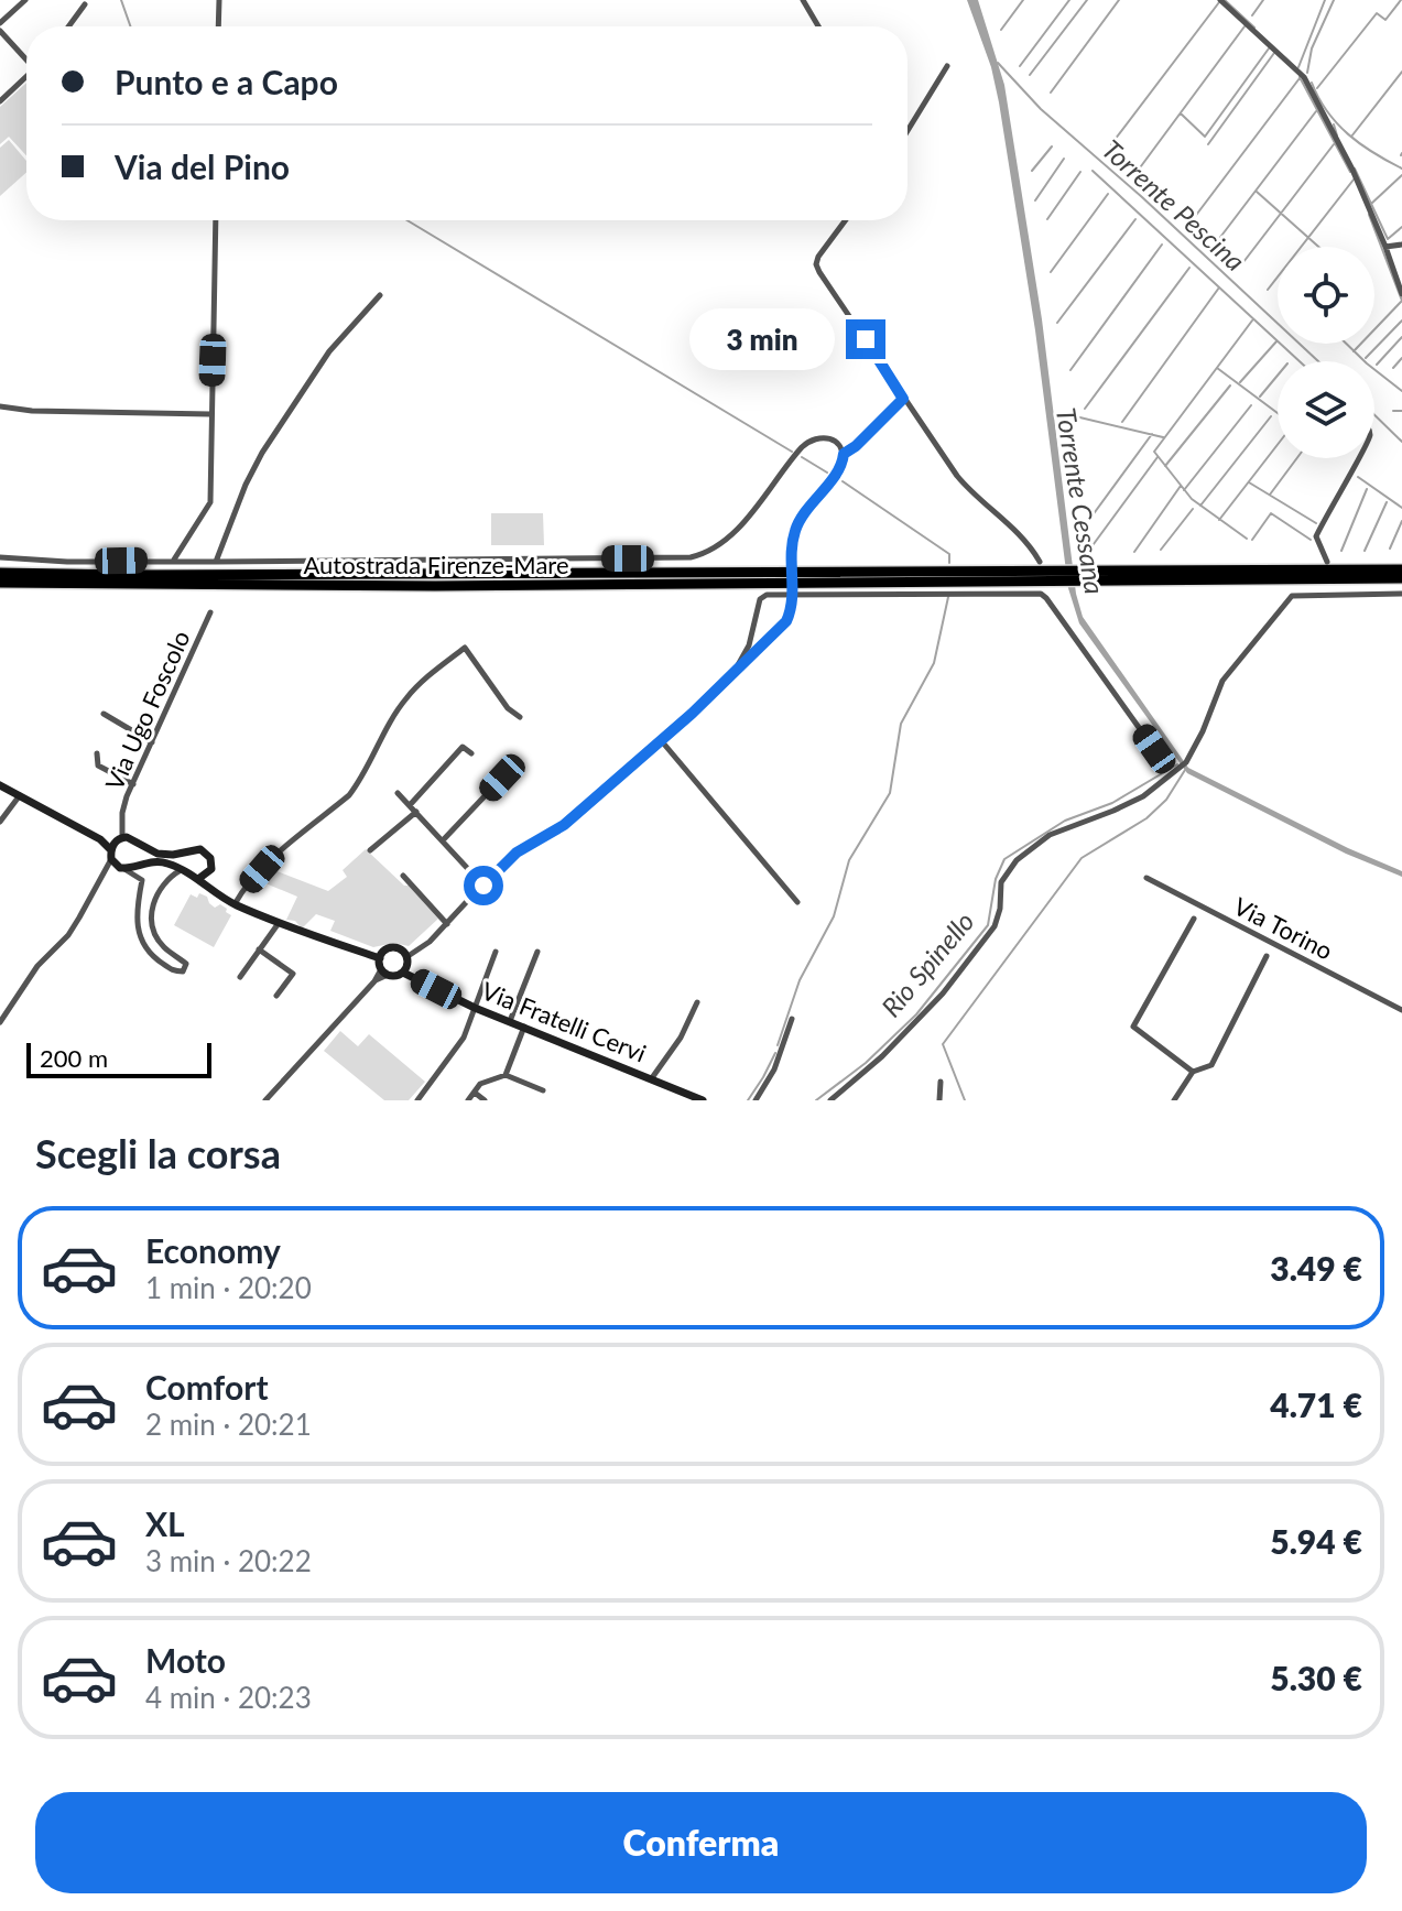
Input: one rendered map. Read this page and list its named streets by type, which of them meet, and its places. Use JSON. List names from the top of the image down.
{
  "streets": {
    "highway": ["Autostrada Firenze-Mare"],
    "street": ["Via Ugo Foscolo", "Via Torino", "Via Fratelli Cervi"]
  },
  "water": ["Torrente Pescina", "Torrente Cessana", "Rio Spinello"],
  "scale_bar": "200 m",
  "page": {
    "banner": ["Punto e a Capo", "Via del Pino"],
    "bubble": "3 min",
    "scale": "200 m",
    "heading": "Scegli la corsa",
    "list": [
      {
        "name": "Economy",
        "note": "1 min · 20:20",
        "value": "3.49 €"
      },
      {
        "name": "Comfort",
        "note": "2 min · 20:21",
        "value": "4.71 €"
      },
      {
        "name": "XL",
        "note": "3 min · 20:22",
        "value": "5.94 €"
      },
      {
        "name": "Moto",
        "note": "4 min · 20:23",
        "value": "5.30 €"
      }
    ],
    "buttons": "Conferma"
  }
}
